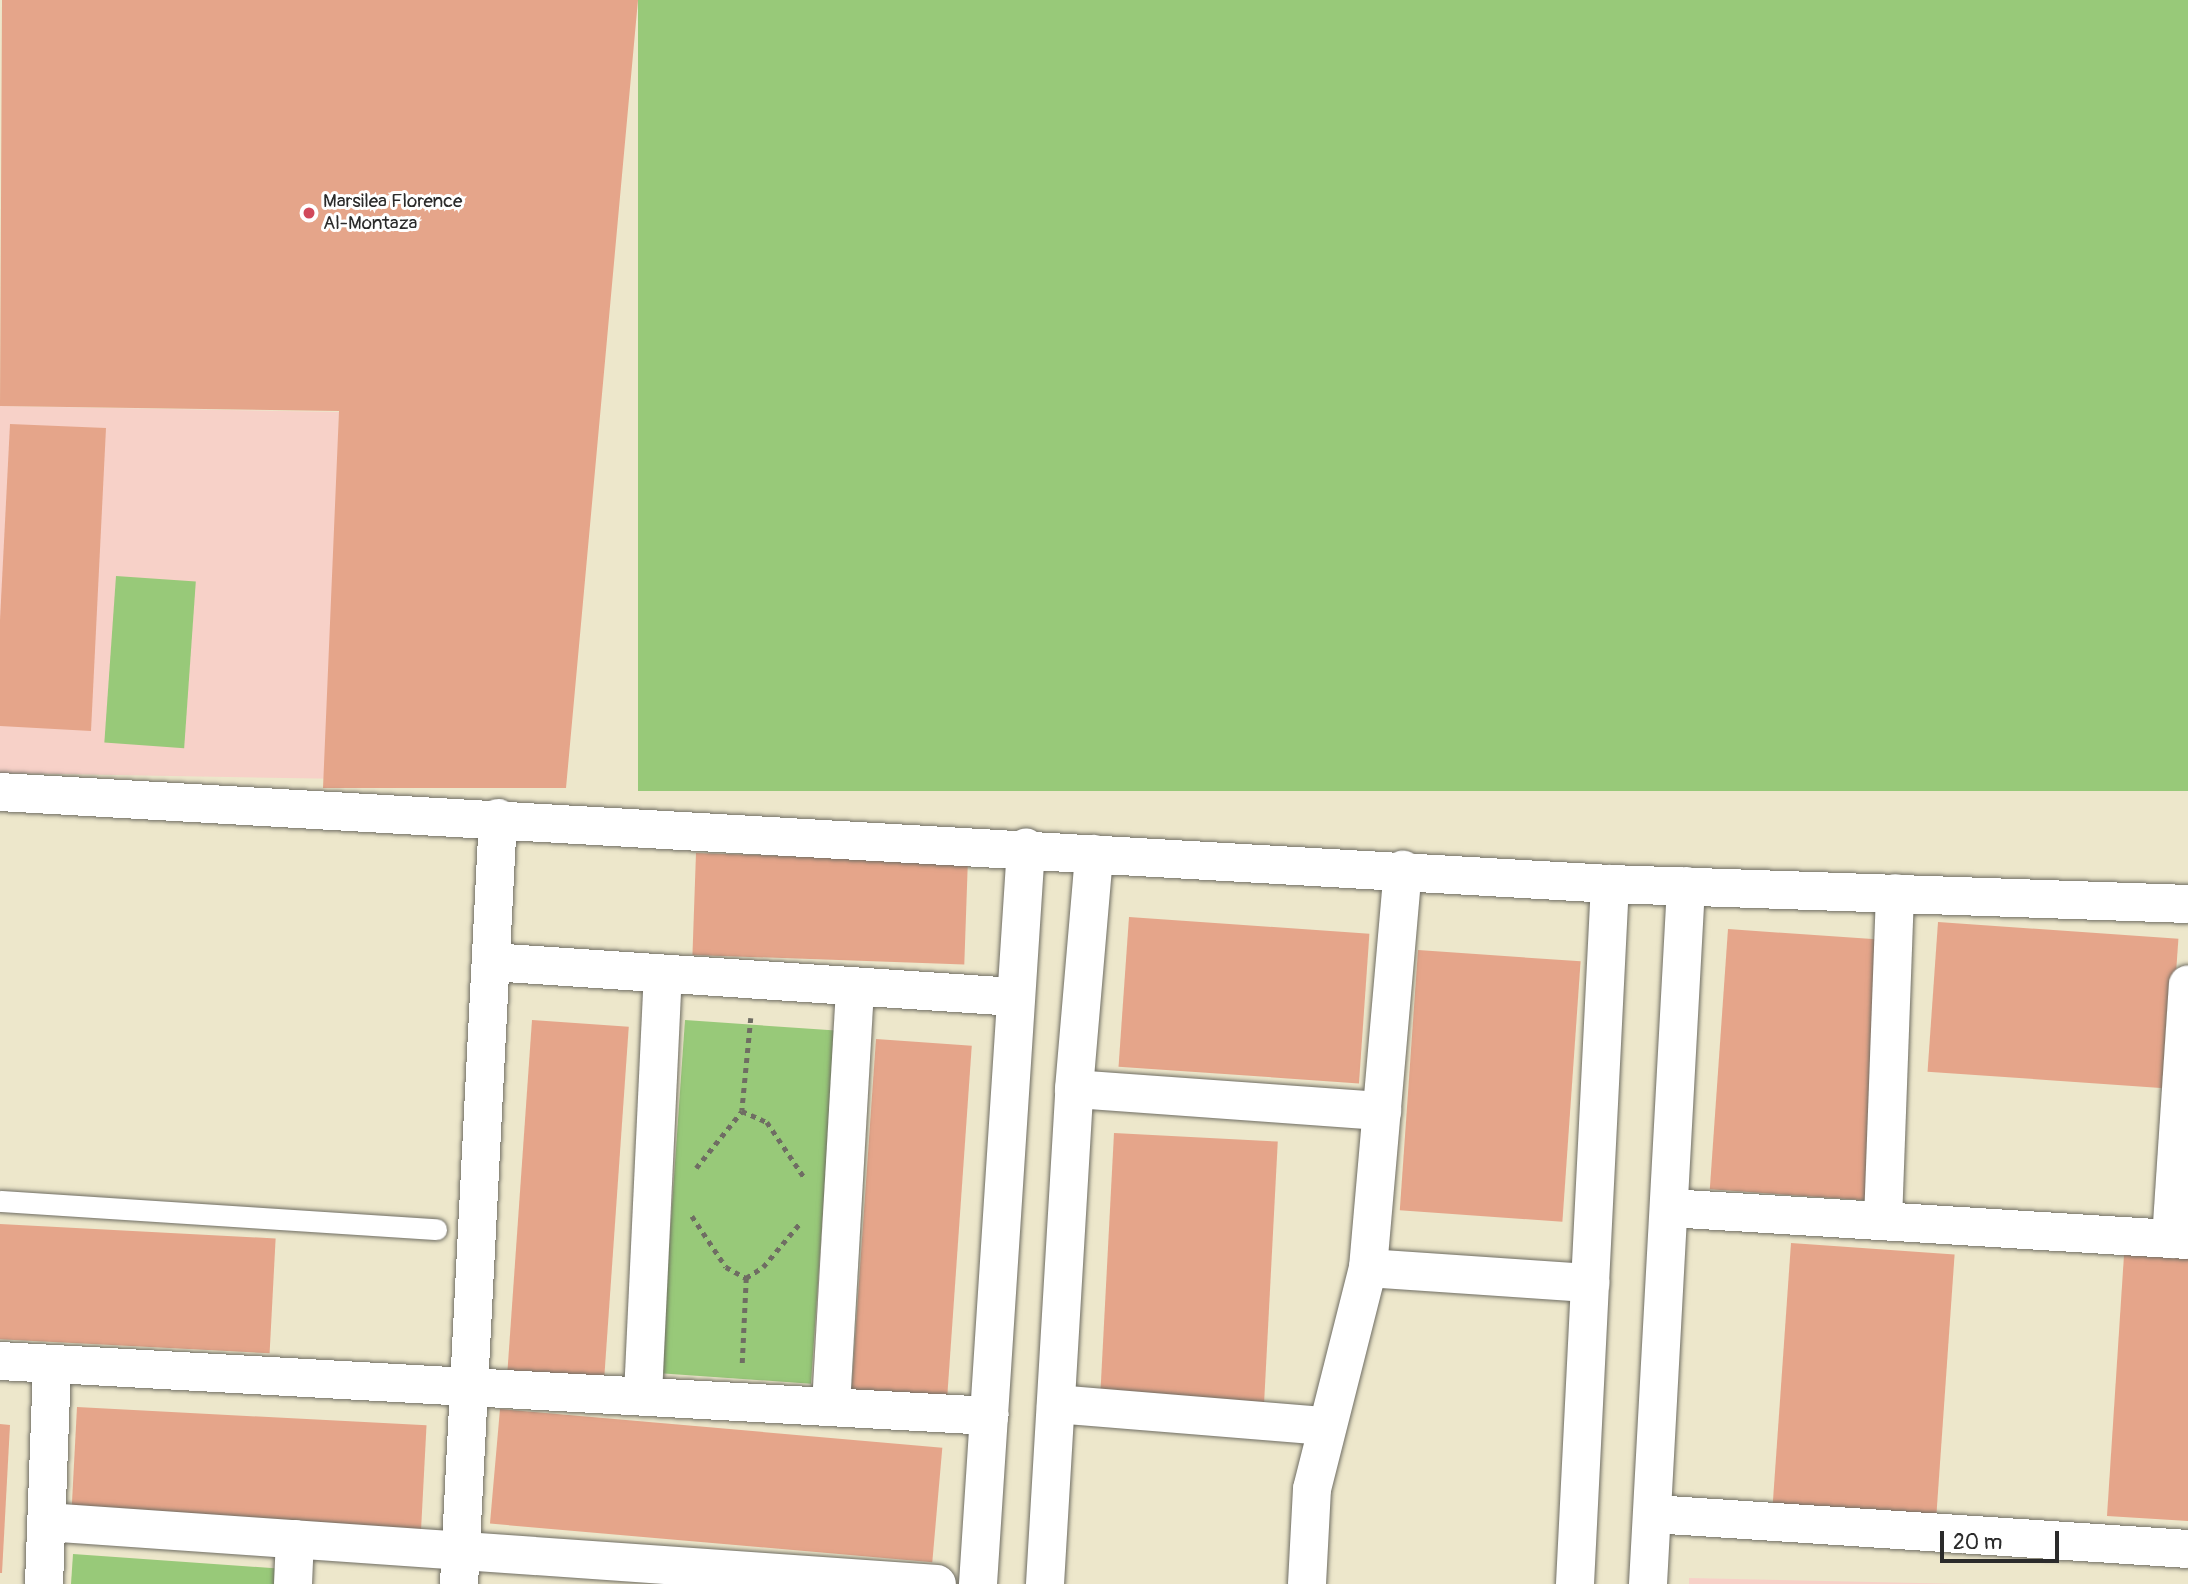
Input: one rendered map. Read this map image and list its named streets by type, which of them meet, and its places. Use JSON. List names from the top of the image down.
{
  "places": ["Marsilea Florence Al-Montaza"],
  "scale_bar": "20 m"
}
